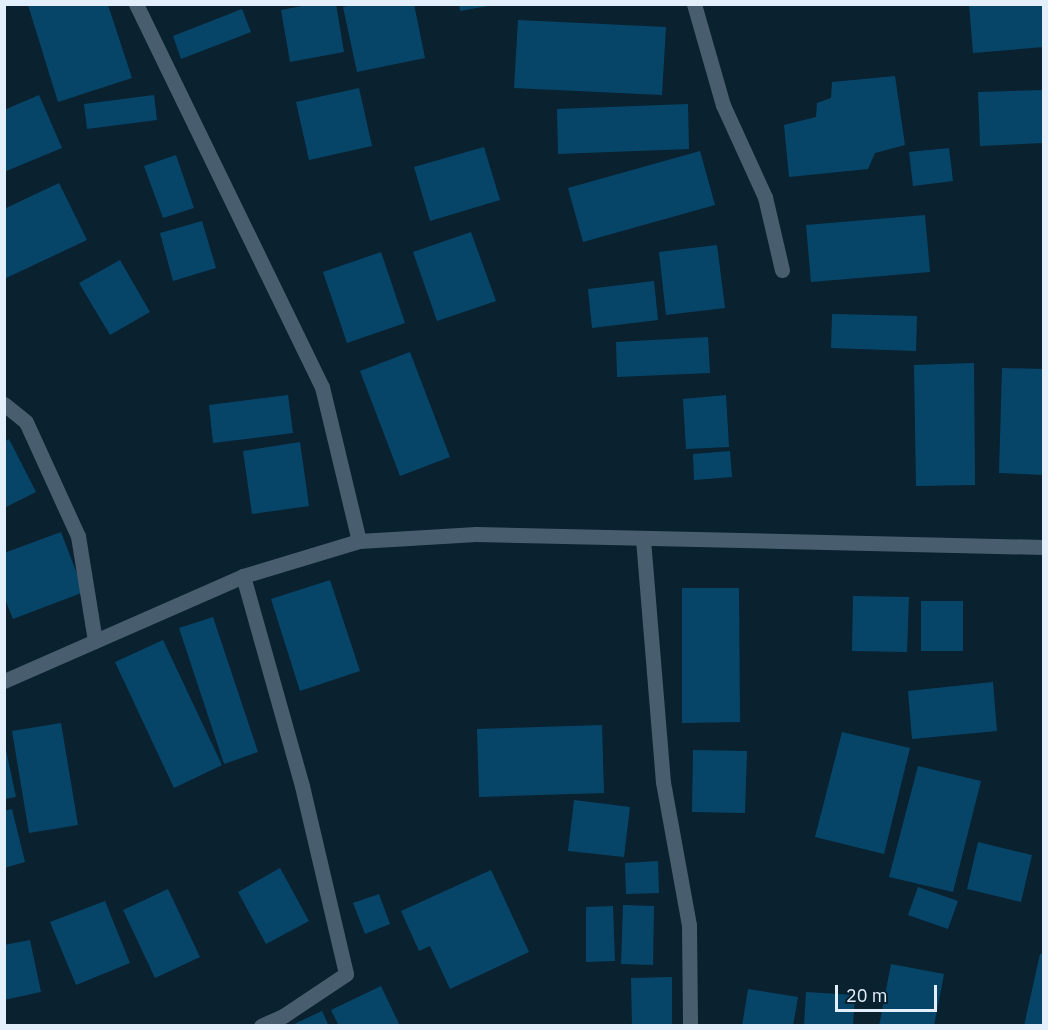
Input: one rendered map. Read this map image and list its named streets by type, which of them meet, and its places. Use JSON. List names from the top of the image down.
{
  "scale_bar": "20 m"
}
